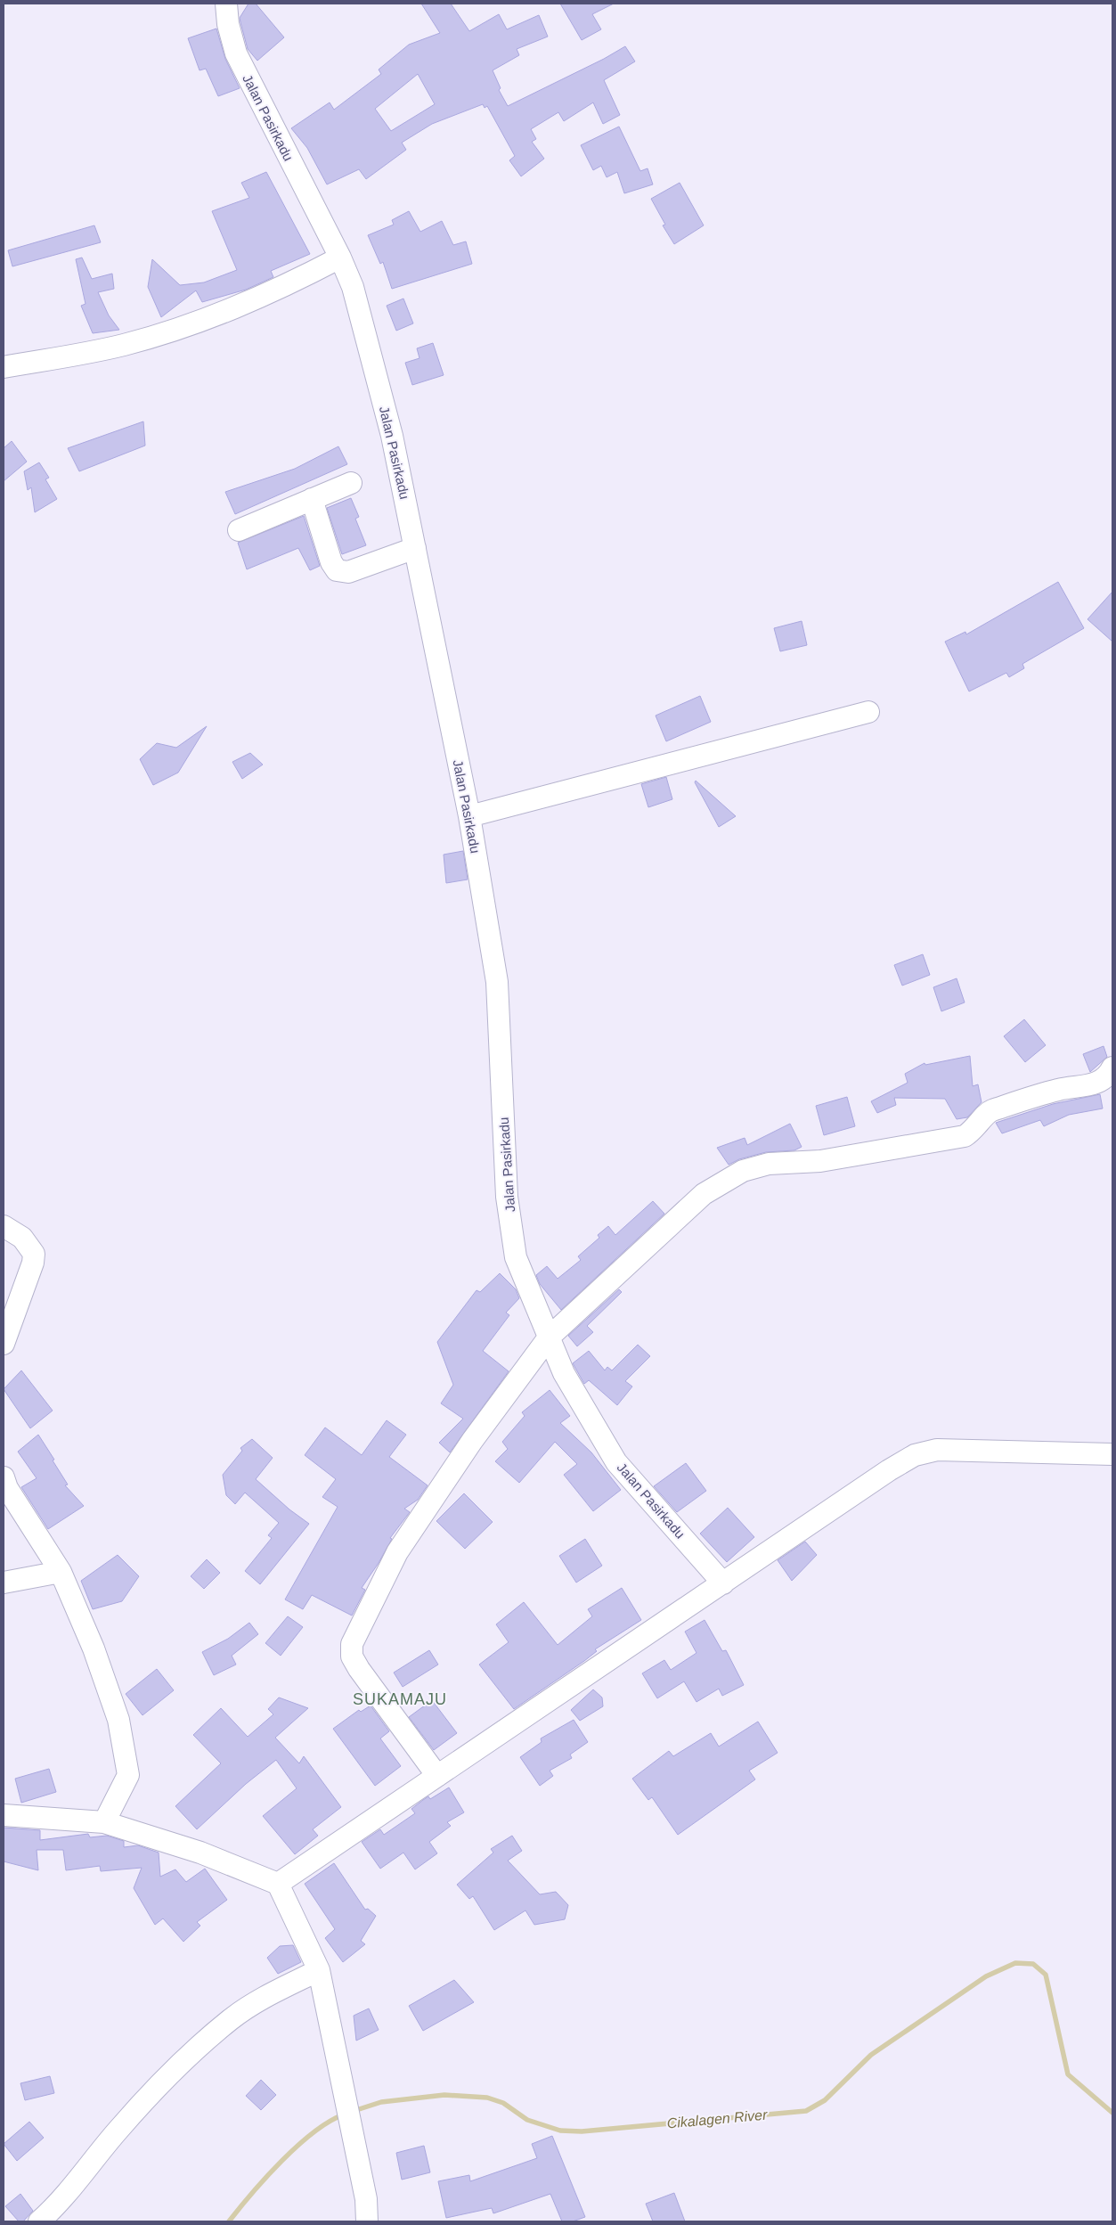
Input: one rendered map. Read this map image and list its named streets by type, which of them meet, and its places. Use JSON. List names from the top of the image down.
{
  "streets": {
    "street": ["Jalan Pasirkadu"]
  },
  "districts": ["SUKAMAJU"],
  "water": ["Cikalagen River"]
}
